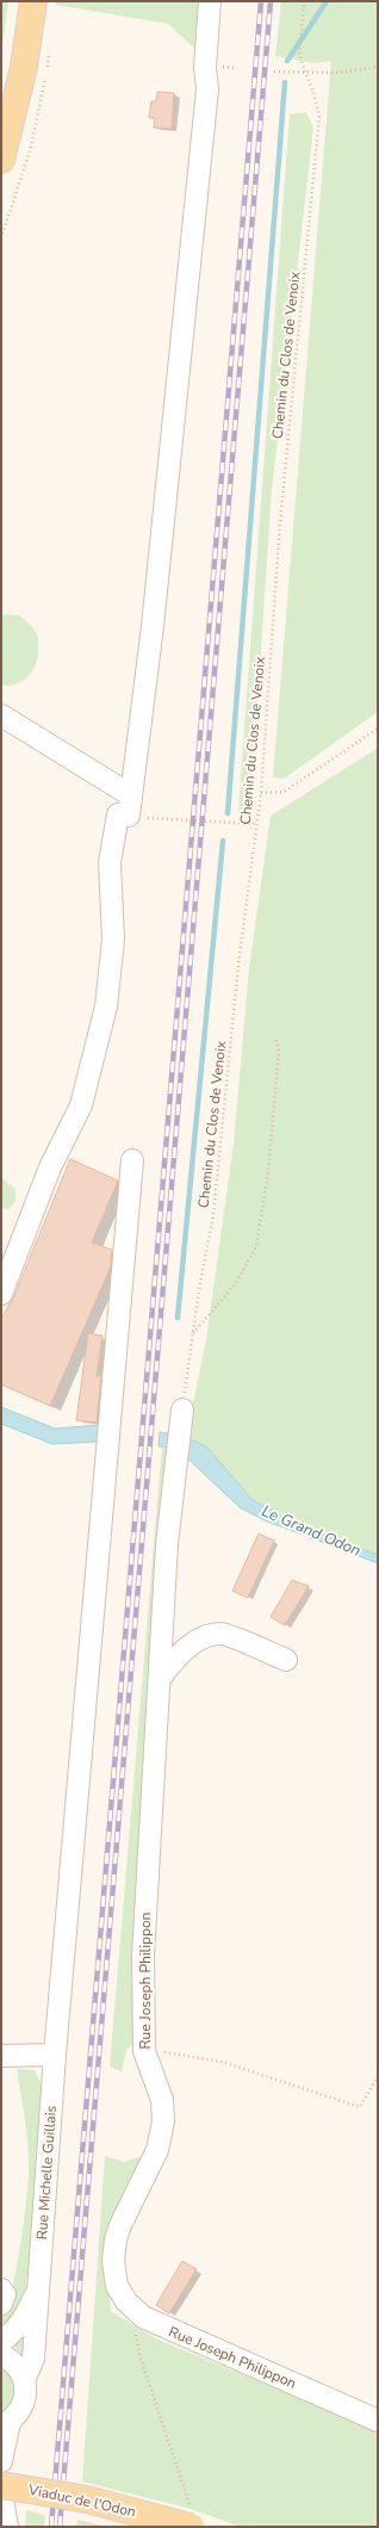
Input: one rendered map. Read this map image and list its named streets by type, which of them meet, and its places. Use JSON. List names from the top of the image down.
{
  "streets": {
    "main road": ["Viaduc de l'Odon"],
    "street": ["Rue Joseph Philippon", "Rue Michelle Guillais"],
    "path": ["Chemin du Clos de Venoix"]
  },
  "crossings": [
    ["Chemin du Clos de Venoix", "Rue Joseph Philippon"]
  ],
  "water": ["Le Grand Odon"]
}
